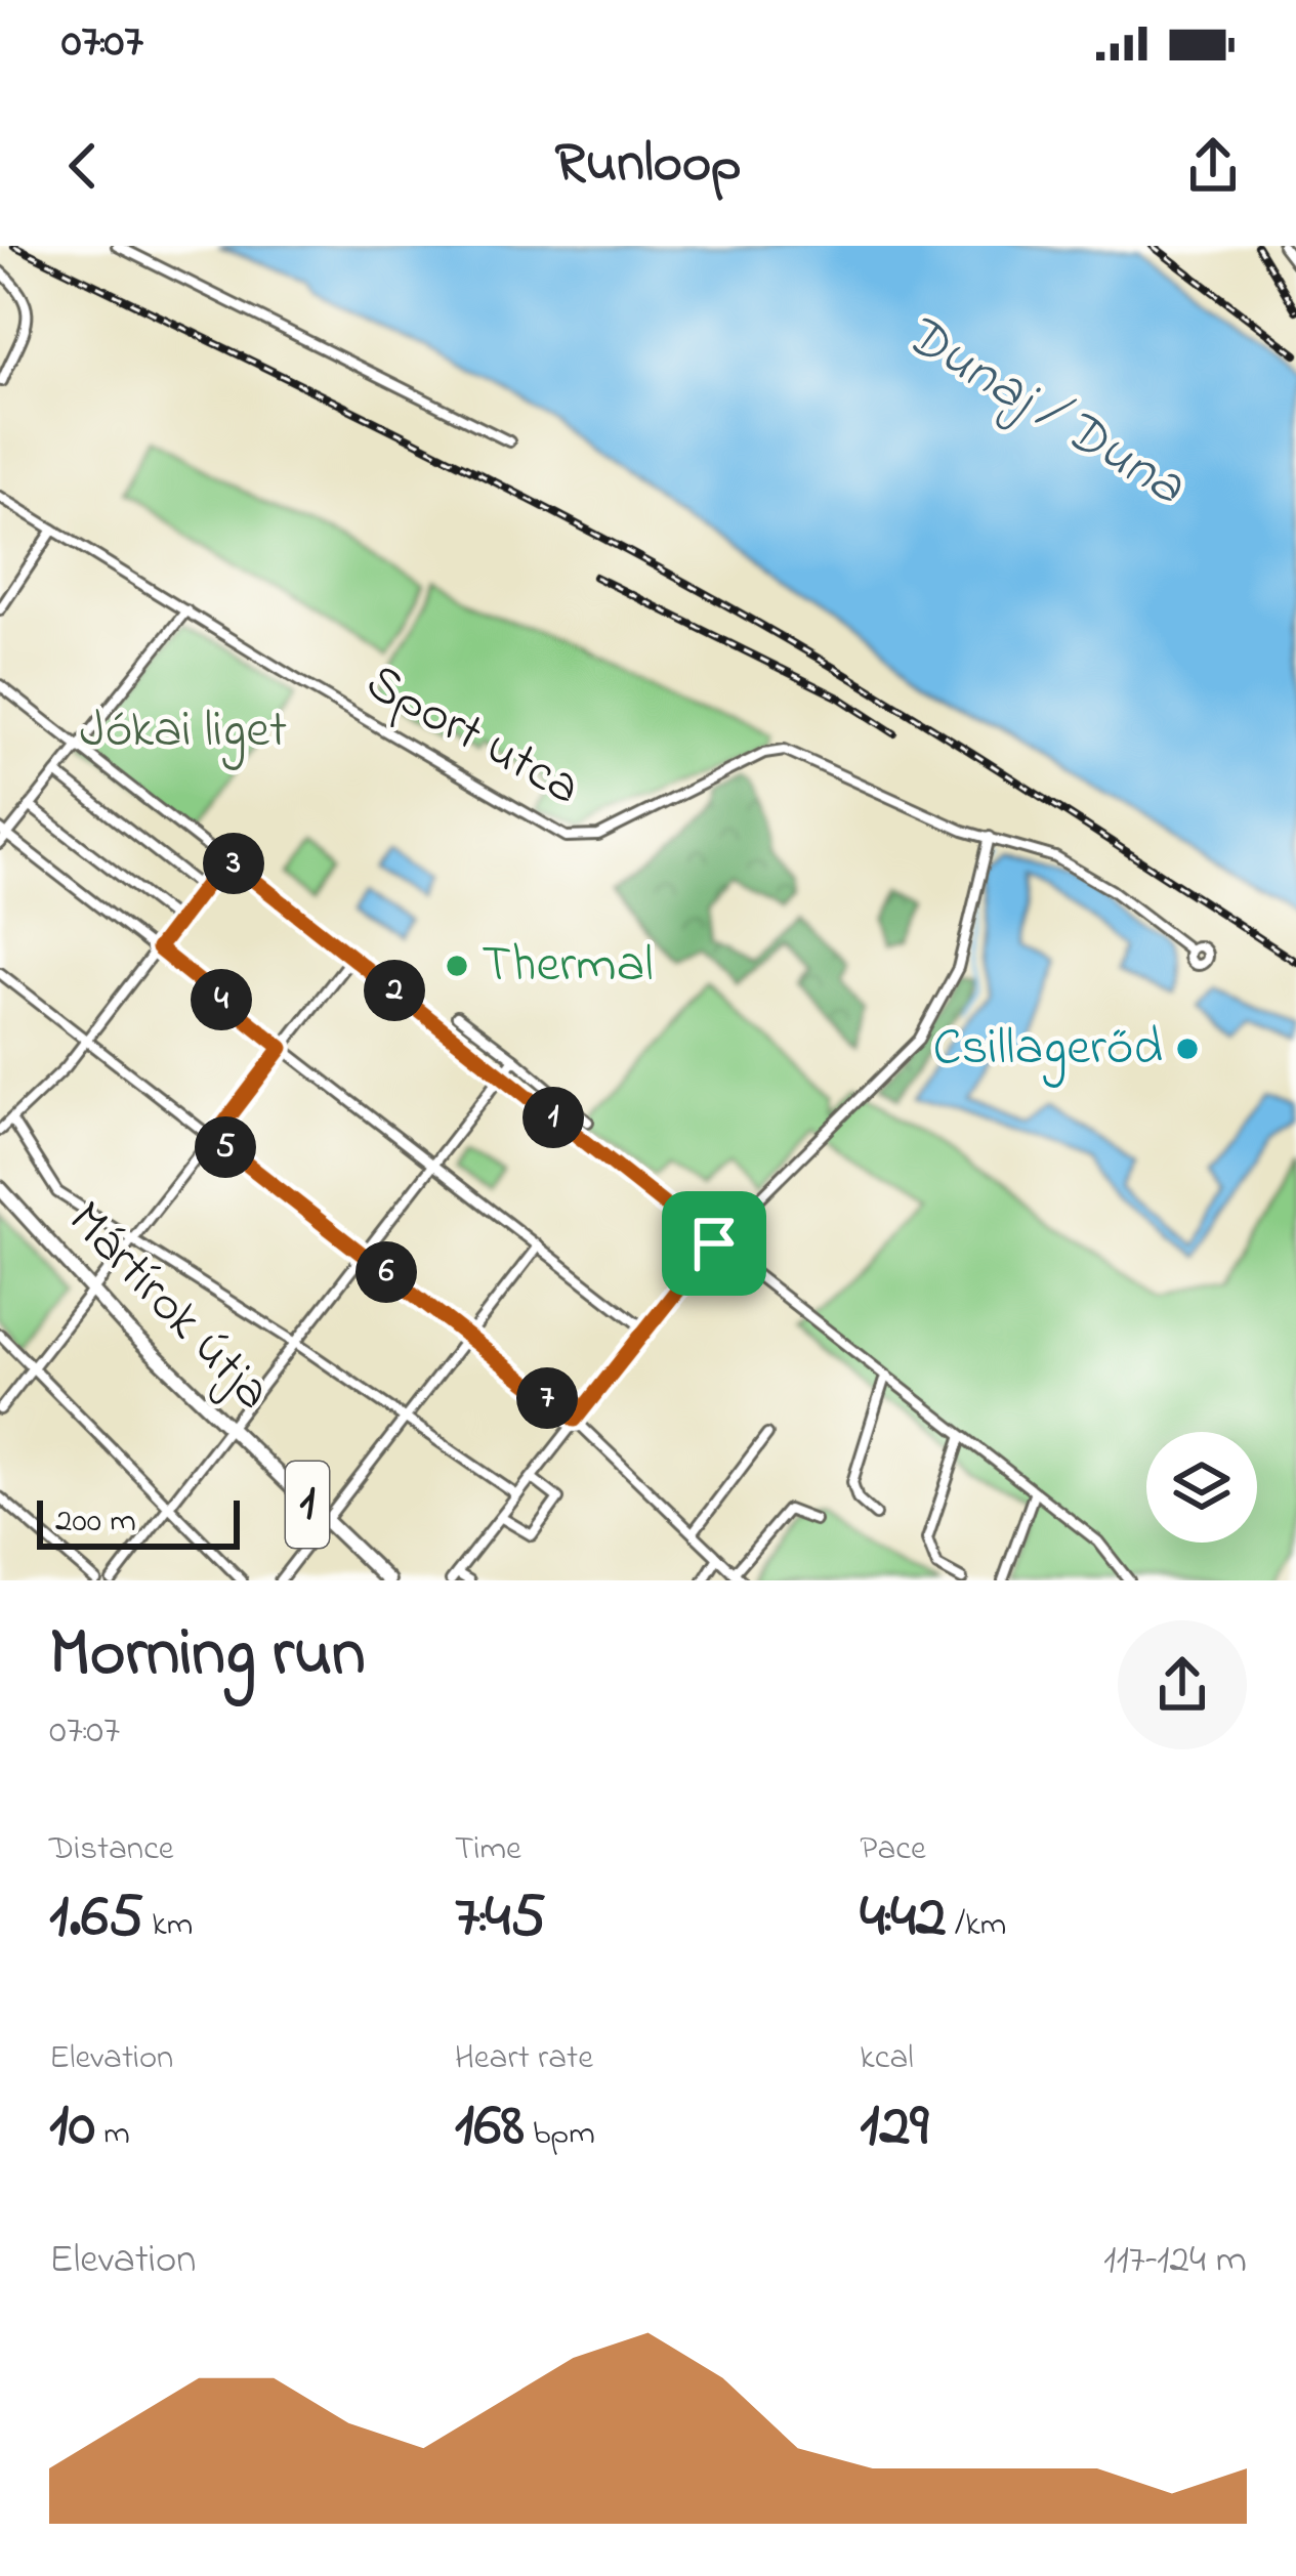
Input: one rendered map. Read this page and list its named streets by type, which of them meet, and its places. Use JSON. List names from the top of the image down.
{
  "streets": {
    "main road": ["Mártírok útja", "1"],
    "street": ["Sport utca"]
  },
  "water": ["Dunaj / Duna"],
  "parks": ["Jókai liget"],
  "places": ["Thermal", "Csillagerőd"],
  "scale_bar": "200 m",
  "page": {
    "status": "07:07",
    "header": "Runloop",
    "pins": [
      "3",
      "2",
      "4",
      "1",
      "5",
      "6",
      "7"
    ],
    "scale": "200 m",
    "heading": ["Morning run", "07:07"],
    "stats": [
      ["Distance", "1.65 km"],
      ["Time", "7:45"],
      ["Pace", "4:42 /km"],
      ["Elevation", "10 m"],
      ["Heart rate", "168 bpm"],
      ["kcal", "129"]
    ],
    "chart": ["Elevation", "117–124 m"]
  }
}
